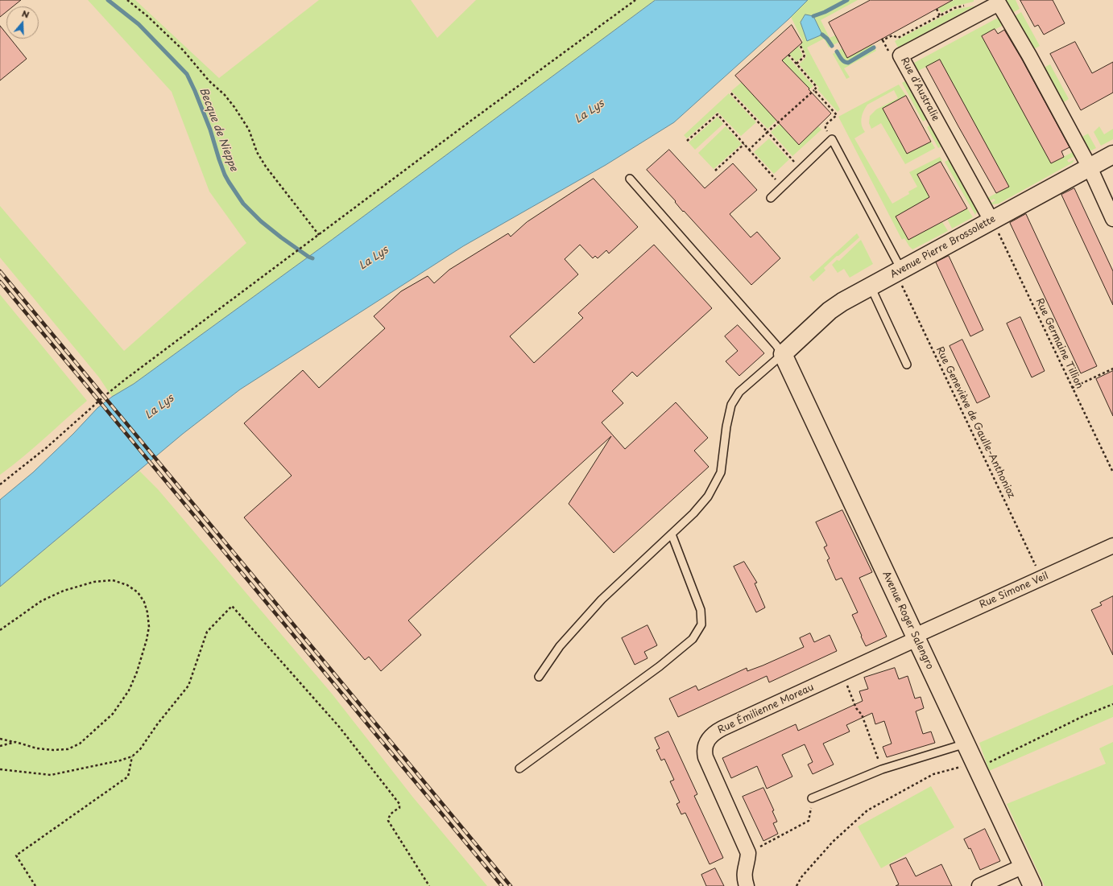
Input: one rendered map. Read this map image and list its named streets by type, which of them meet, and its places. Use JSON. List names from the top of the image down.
{
  "streets": {
    "street": [
      "Rue d'Australie",
      "Avenue Pierre Brossolette",
      "Rue Simone Veil",
      "Avenue Roger Salengro",
      "Rue Émilienne Moreau"
    ],
    "path": ["Rue Germaine Tillion", "Rue Geneviève de Gaulle-Anthonioz"]
  },
  "crossings": [
    ["Rue d'Australie", "Avenue Pierre Brossolette"],
    ["Rue d'Australie", "Rue Germaine Tillion"],
    ["Avenue Pierre Brossolette", "Rue Germaine Tillion"],
    ["Avenue Pierre Brossolette", "Rue Geneviève de Gaulle-Anthonioz"],
    ["Avenue Pierre Brossolette", "Avenue Roger Salengro"],
    ["Rue Geneviève de Gaulle-Anthonioz", "Rue Simone Veil"],
    ["Rue Simone Veil", "Avenue Roger Salengro"],
    ["Rue Simone Veil", "Rue Émilienne Moreau"],
    ["Avenue Roger Salengro", "Rue Émilienne Moreau"]
  ],
  "water": ["La Lys", "Becque de Nieppe"],
  "north": "top"
}
